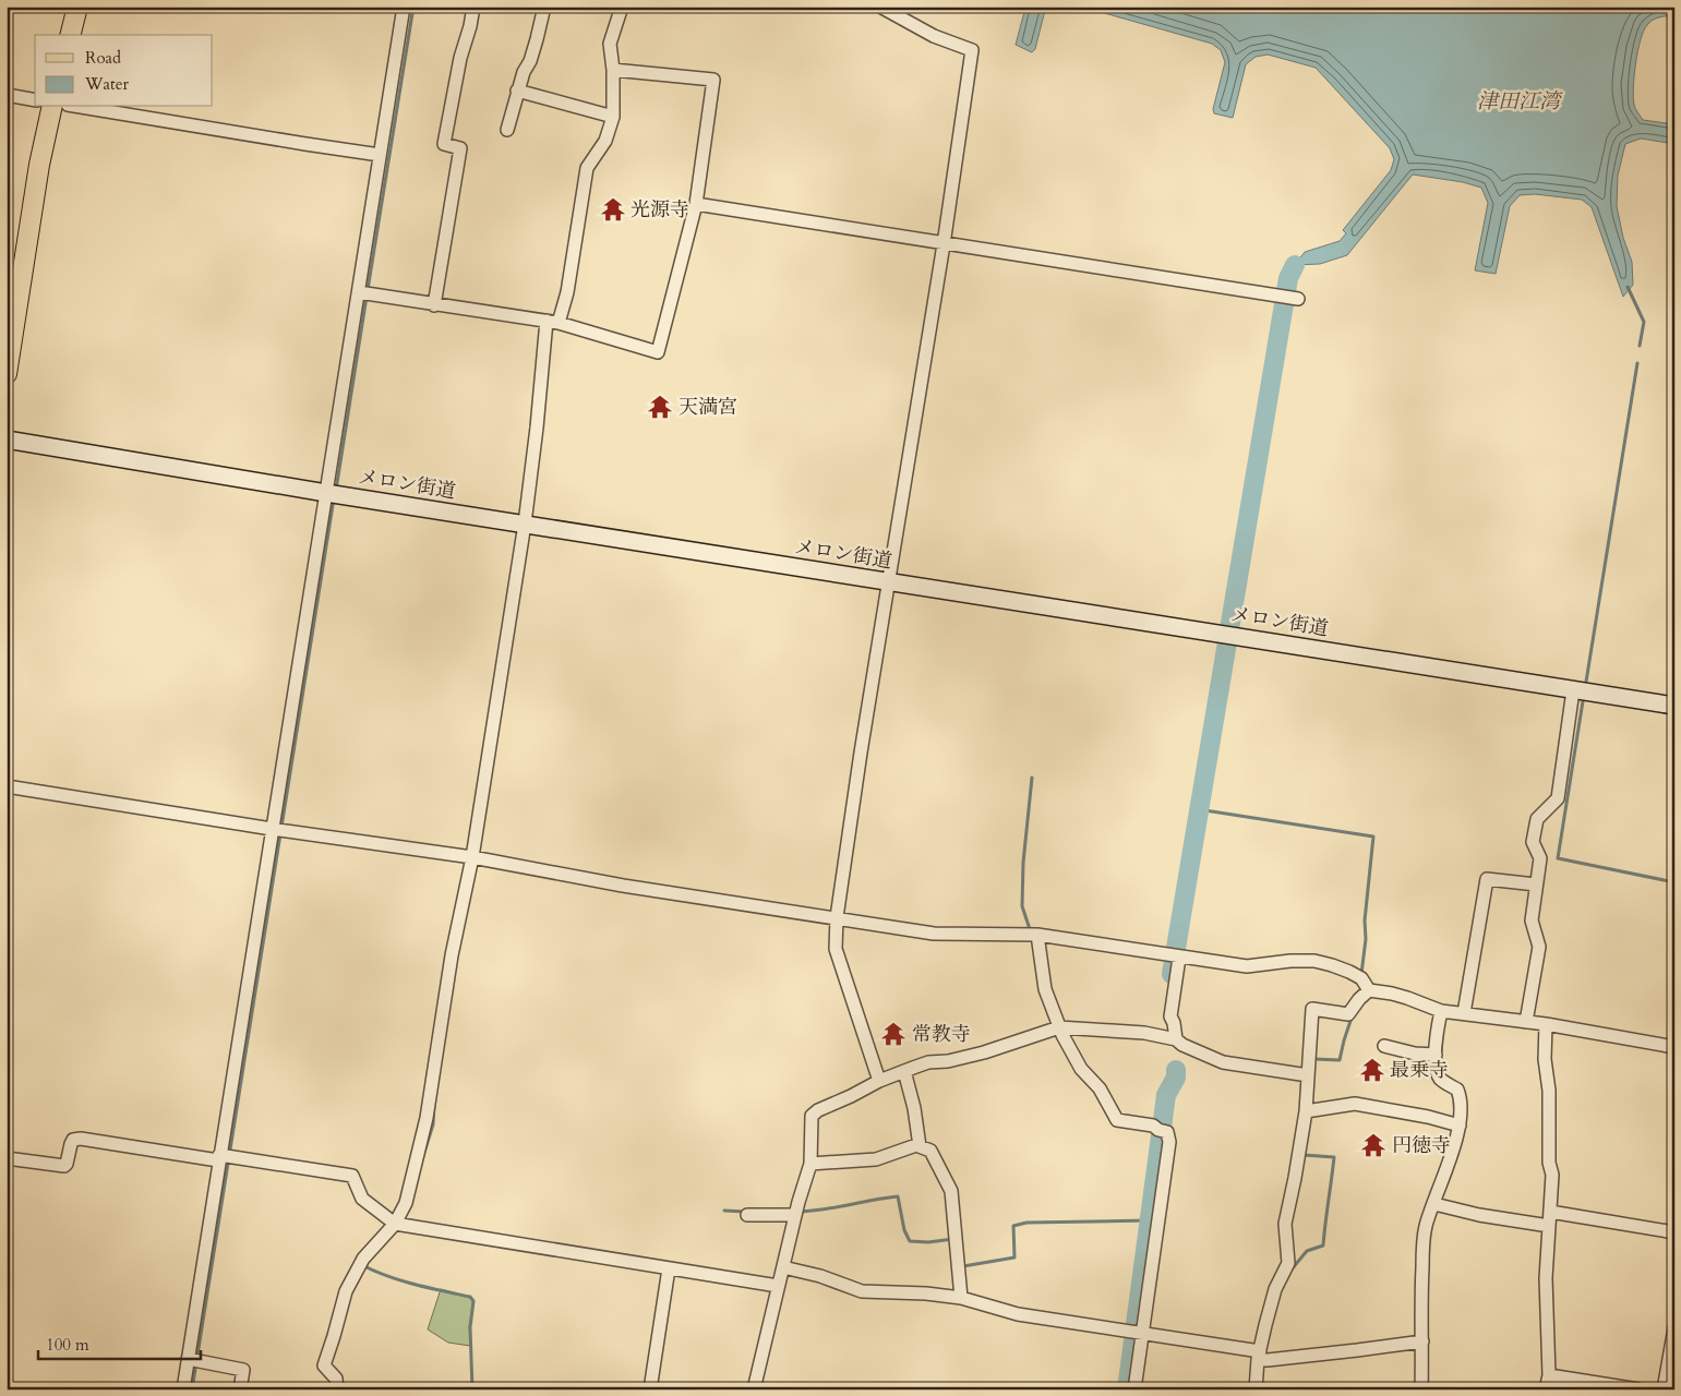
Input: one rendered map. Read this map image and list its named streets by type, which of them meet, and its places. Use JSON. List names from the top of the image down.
{
  "streets": {
    "street": ["メロン街道"]
  },
  "water": ["津田江湾"],
  "places": {
    "temple": [
      "光源寺",
      "天満宮",
      "常教寺",
      "最乗寺",
      "円徳寺"
    ]
  },
  "legend": ["Road", "Water"],
  "scale_bar": "100 m"
}
